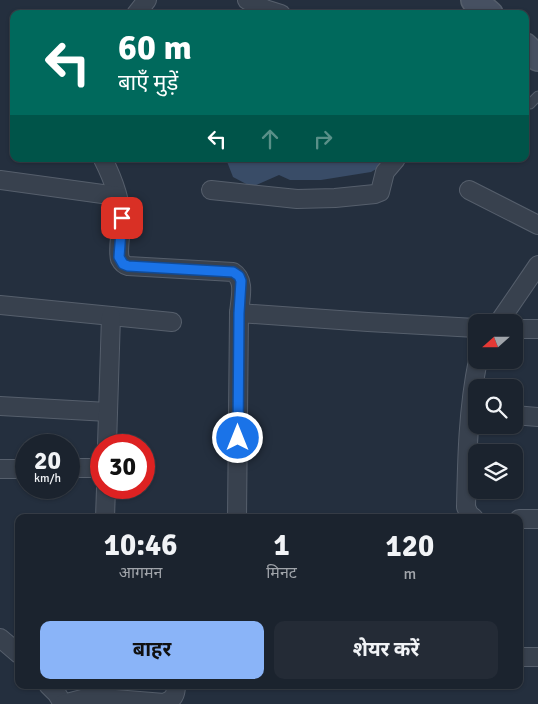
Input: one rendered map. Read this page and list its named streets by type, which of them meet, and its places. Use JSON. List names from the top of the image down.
{
  "north": "left",
  "page": {
    "turn": ["60 m", "बाएँ मुड़ें"],
    "speed": "20 km/h",
    "limit": "30",
    "eta": [
      "10:46",
      "आगमन",
      "1",
      "मिनट",
      "120",
      "m"
    ],
    "buttons": ["बाहर", "शेयर करें"]
  }
}
